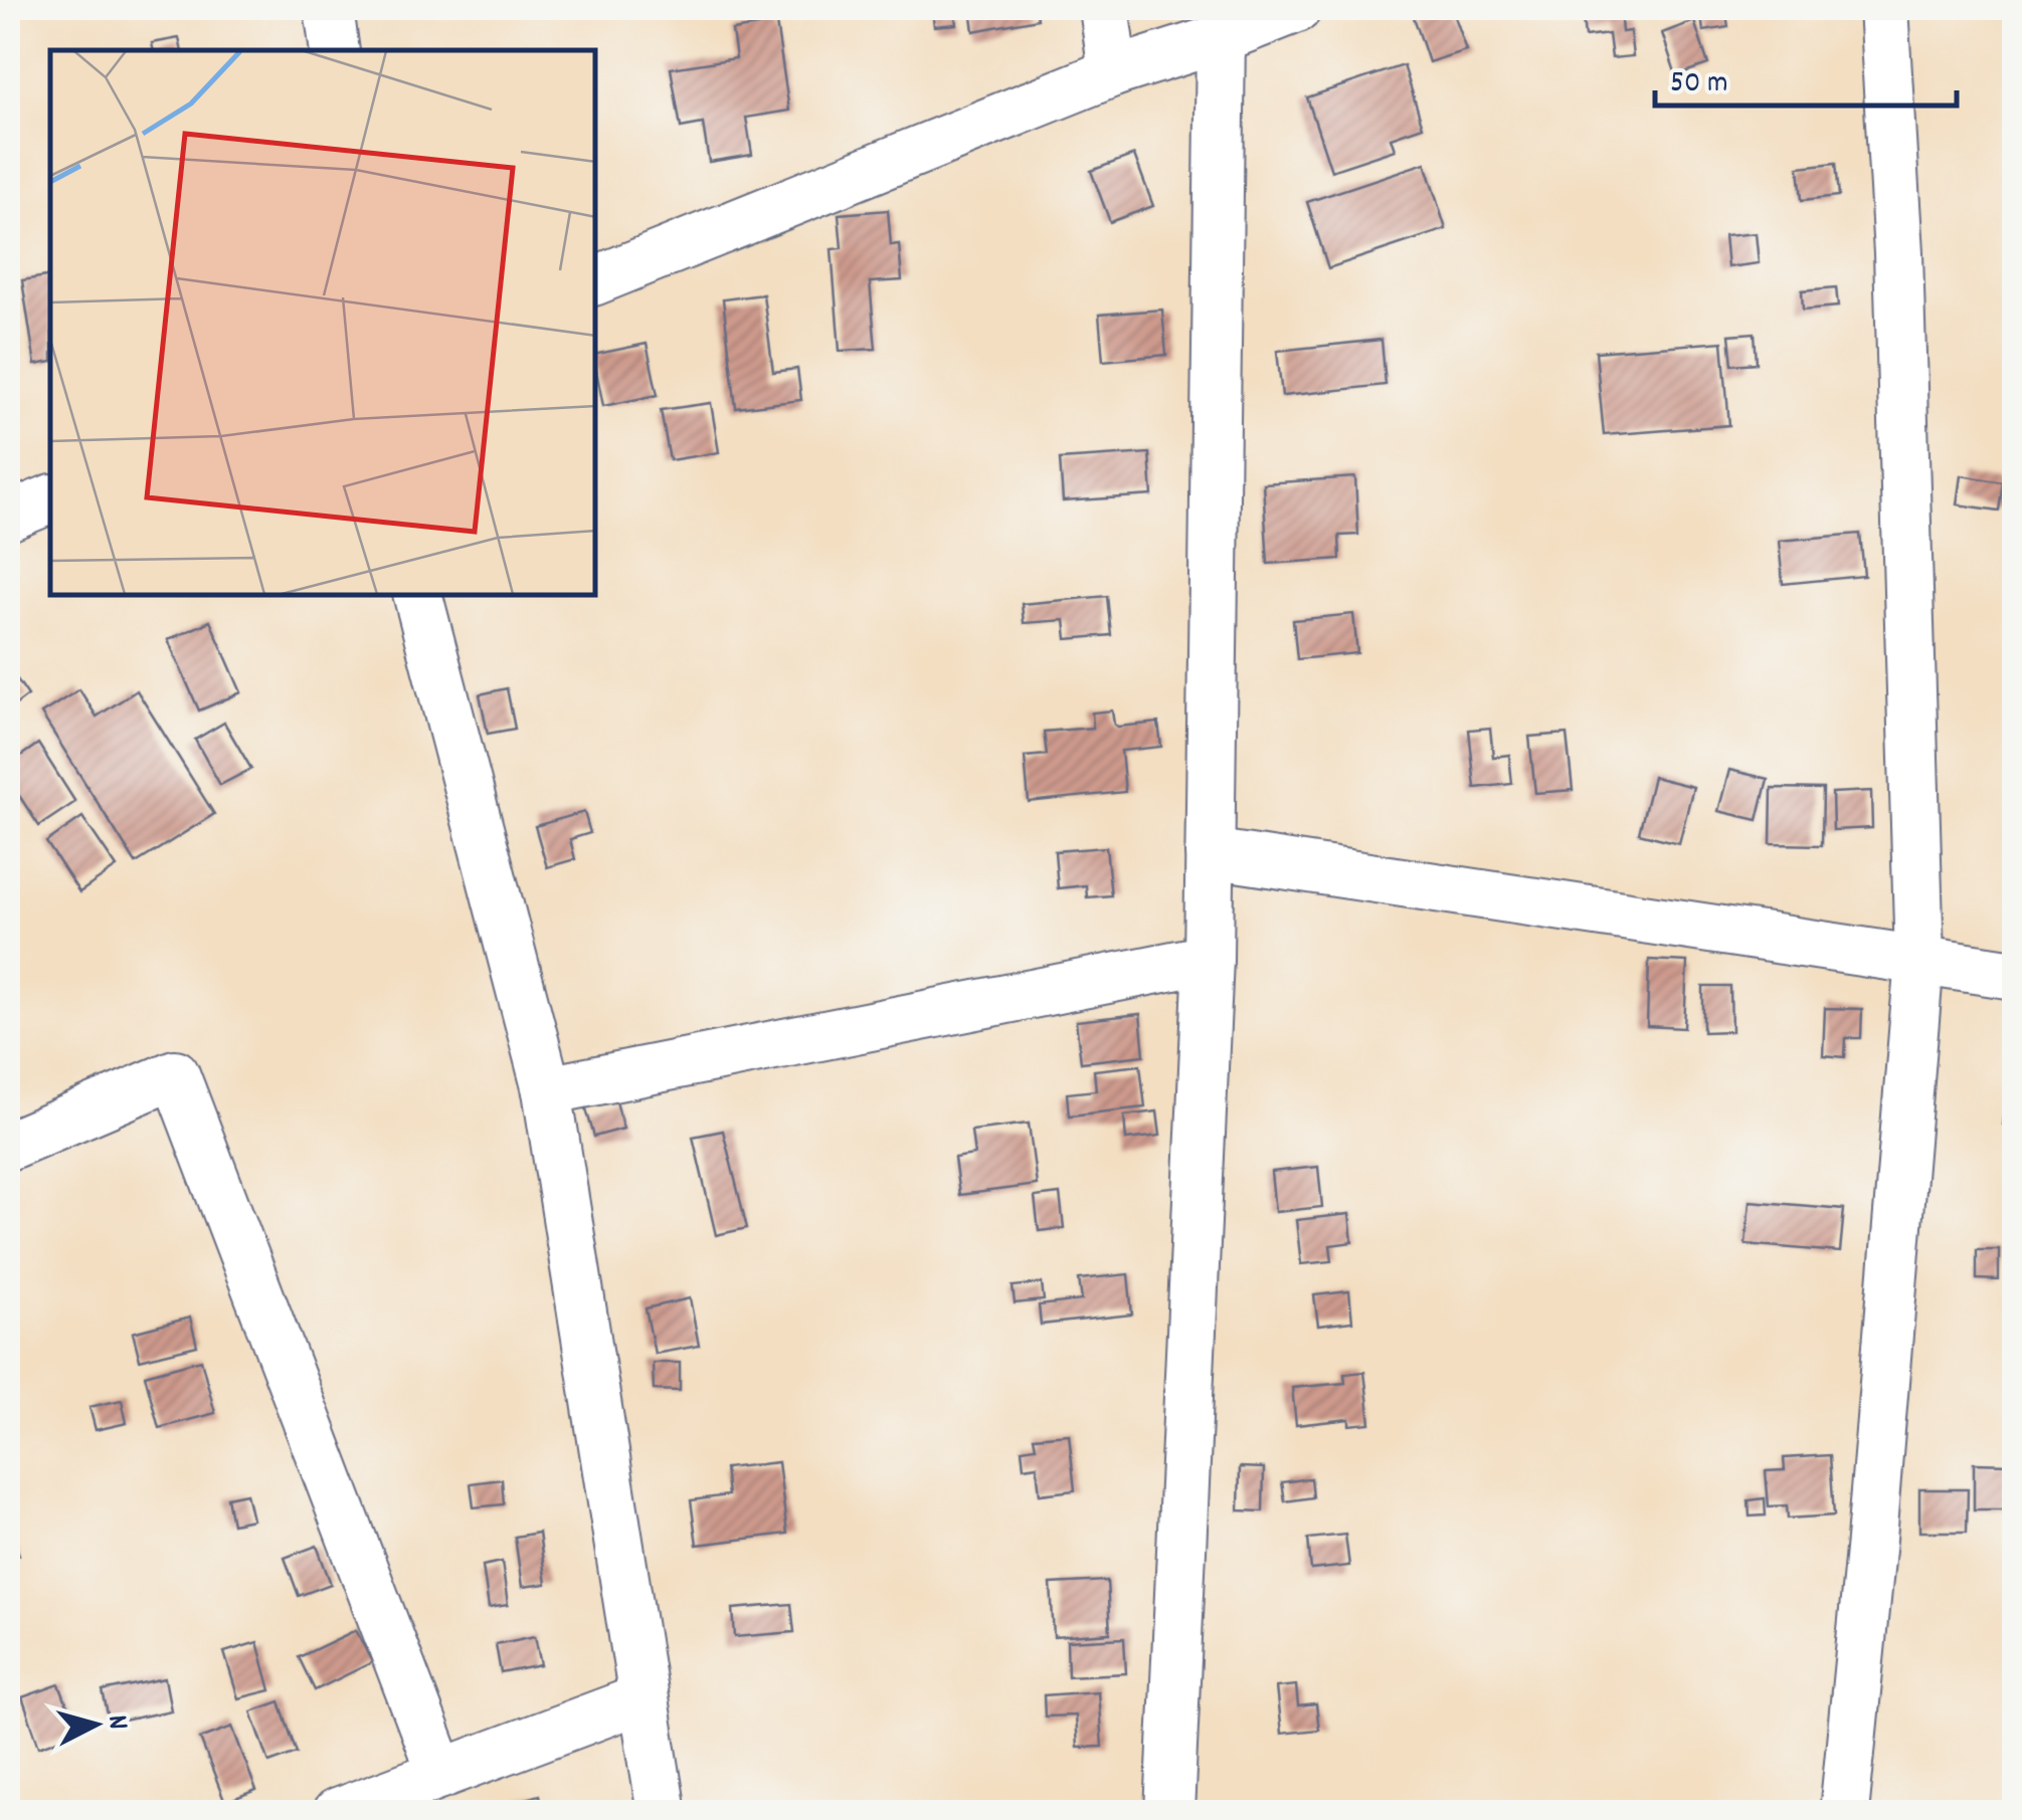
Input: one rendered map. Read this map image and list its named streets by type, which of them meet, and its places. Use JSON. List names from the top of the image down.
{
  "scale_bar": "50 m",
  "north": "right"
}
